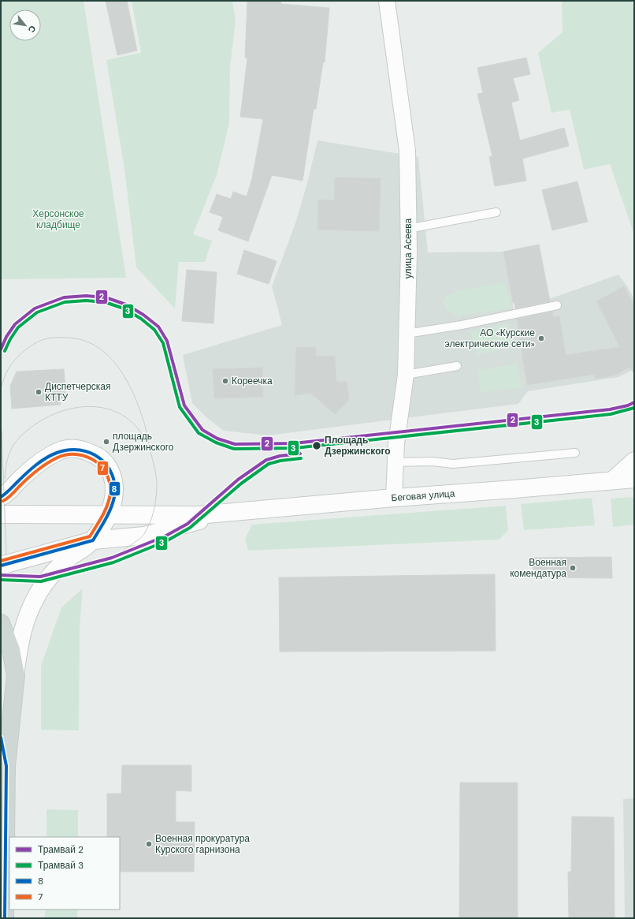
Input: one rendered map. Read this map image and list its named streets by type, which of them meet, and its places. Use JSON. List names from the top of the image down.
{
  "streets": {
    "street": ["улица Асеева", "Беговая улица"]
  },
  "crossings": [
    ["улица Асеева", "Беговая улица"]
  ],
  "parks": ["Херсонское кладбище"],
  "places": [
    "АО «Курские электрические сети»",
    "Кореечка",
    "Диспетчерская КТТУ",
    "площадь Дзержинского",
    "Площадь Дзержинского",
    "Военная комендатура",
    "Военная прокуратура Курского гарнизона"
  ],
  "lines": [
    "tram line 2",
    "tram line 3",
    "transit line 8",
    "transit line 7"
  ],
  "legend": [
    "Трамвай 2",
    "Трамвай 3",
    "8",
    "7"
  ],
  "north": "bottom right"
}
